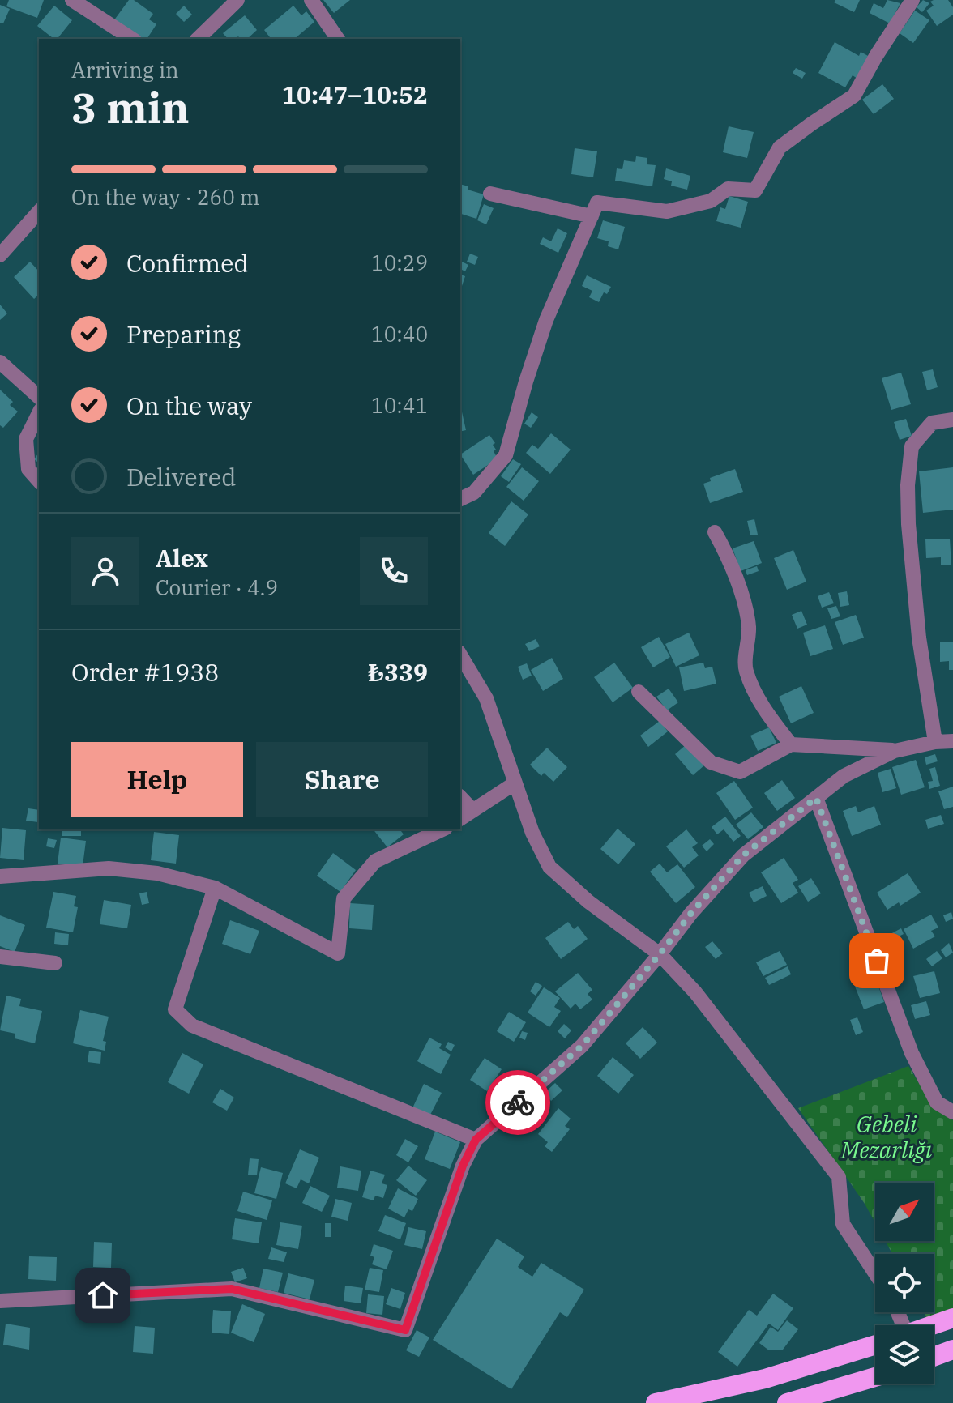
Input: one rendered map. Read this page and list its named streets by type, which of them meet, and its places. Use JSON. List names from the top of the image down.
{
  "parks": ["Gebeli Mezarlığı"],
  "north": "top right",
  "page": {
    "heading": ["3 min", "Arriving in", "10:47–10:52"],
    "panel": [
      "Alex",
      "Courier · 4.9",
      "Order #1938",
      "₺339"
    ],
    "bar": "On the way · 260 m",
    "list": [
      ["Confirmed", "10:29"],
      ["Preparing", "10:40"],
      ["On the way", "10:41"],
      "Delivered"
    ],
    "buttons": ["Help", "Share"]
  }
}
